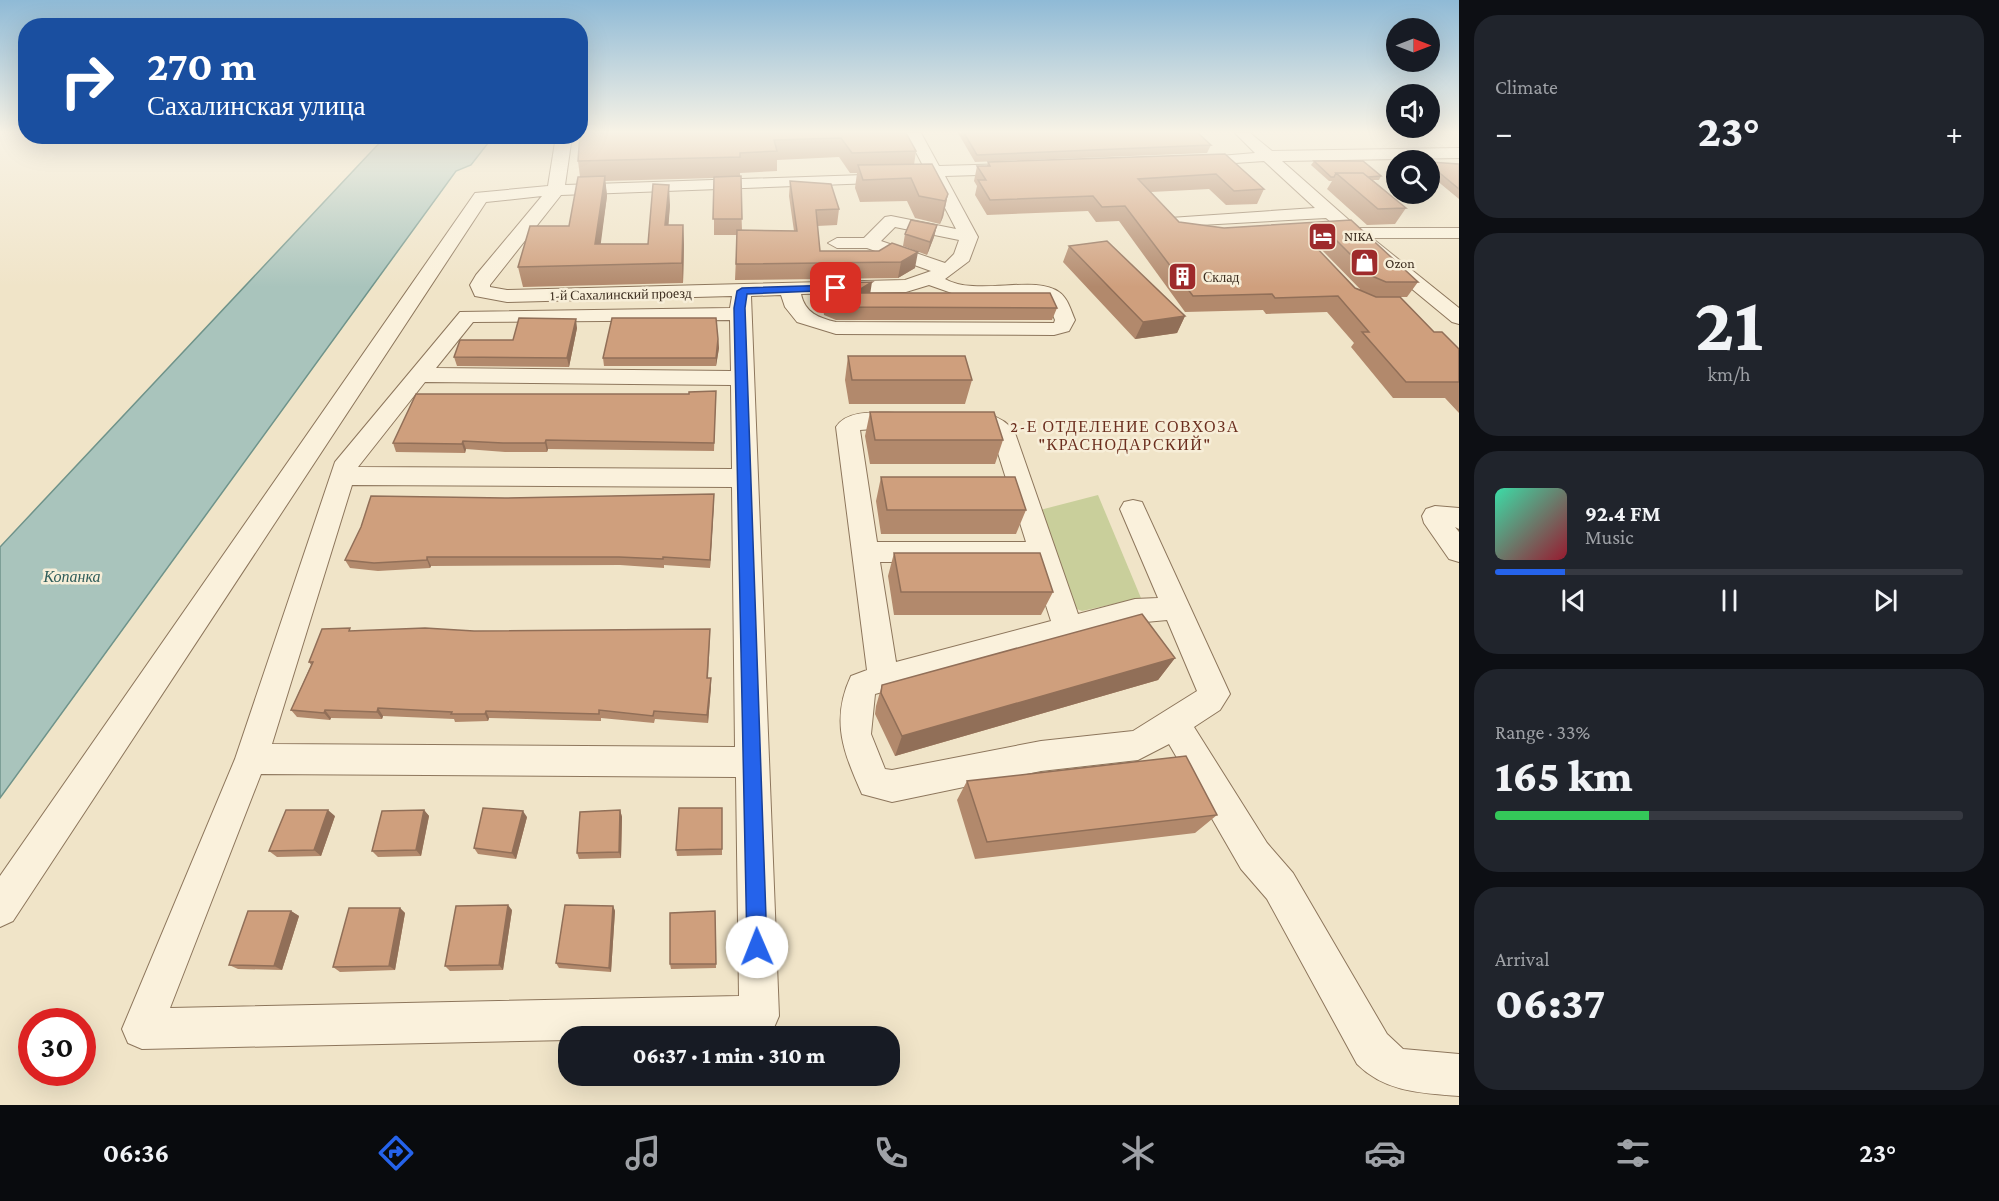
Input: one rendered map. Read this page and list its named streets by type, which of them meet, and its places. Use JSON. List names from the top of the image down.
{
  "streets": {
    "street": ["1-й Сахалинский проезд"]
  },
  "districts": ["2-Е ОТДЕЛЕНИЕ СОВХОЗА \"КРАСНОДАРСКИЙ\""],
  "water": ["Копанка"],
  "places": {
    "hotel": ["NIKA"],
    "shop": ["Ozon"],
    "building": ["Склад"]
  },
  "north": "right",
  "page": {
    "tile": [
      "Climate",
      ["21", "km/h"],
      ["Range · 33%", "165 km"],
      ["Arrival", "06:37"]
    ],
    "turn": ["270 m", "Сахалинская улица"],
    "heat": ["−", "23°", "+"],
    "song": ["92.4 FM", "Music"],
    "limit": "30",
    "trip": "06:37 · 1 min · 310 m",
    "tabs": ["06:36", "23°"]
  }
}
